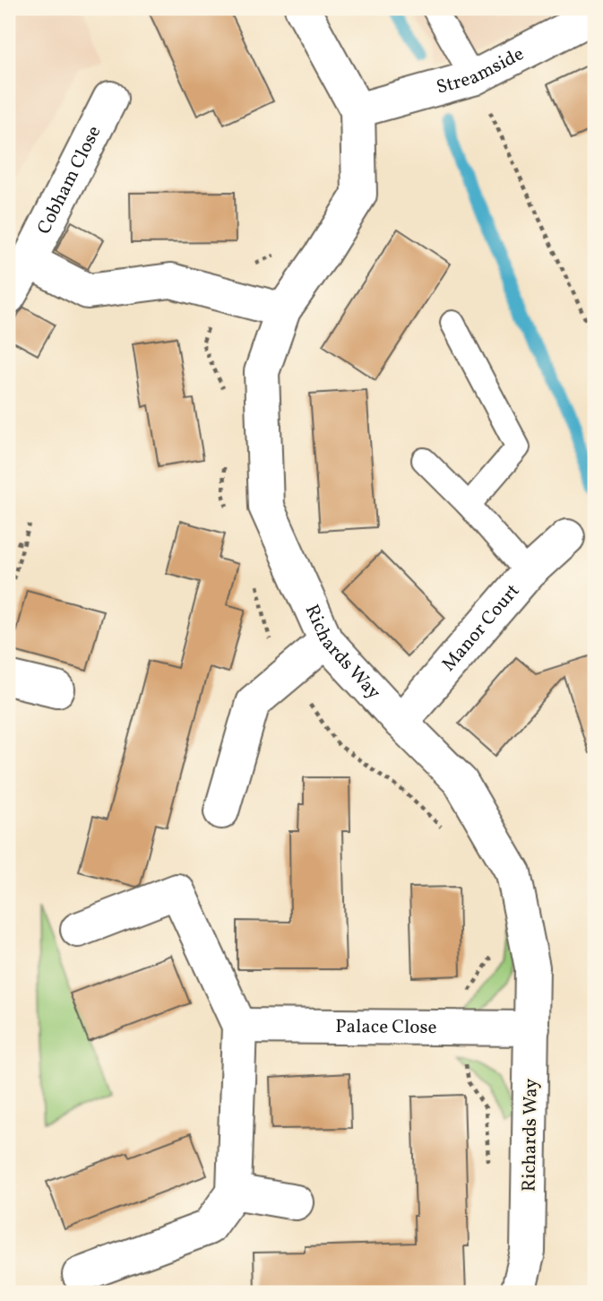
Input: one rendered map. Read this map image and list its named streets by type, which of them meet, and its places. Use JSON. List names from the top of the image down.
{
  "streets": {
    "street": [
      "Streamside",
      "Cobham Close",
      "Manor Court",
      "Richards Way",
      "Palace Close"
    ]
  },
  "crossings": [
    ["Streamside", "Richards Way"],
    ["Manor Court", "Richards Way"],
    ["Richards Way", "Palace Close"]
  ]
}
